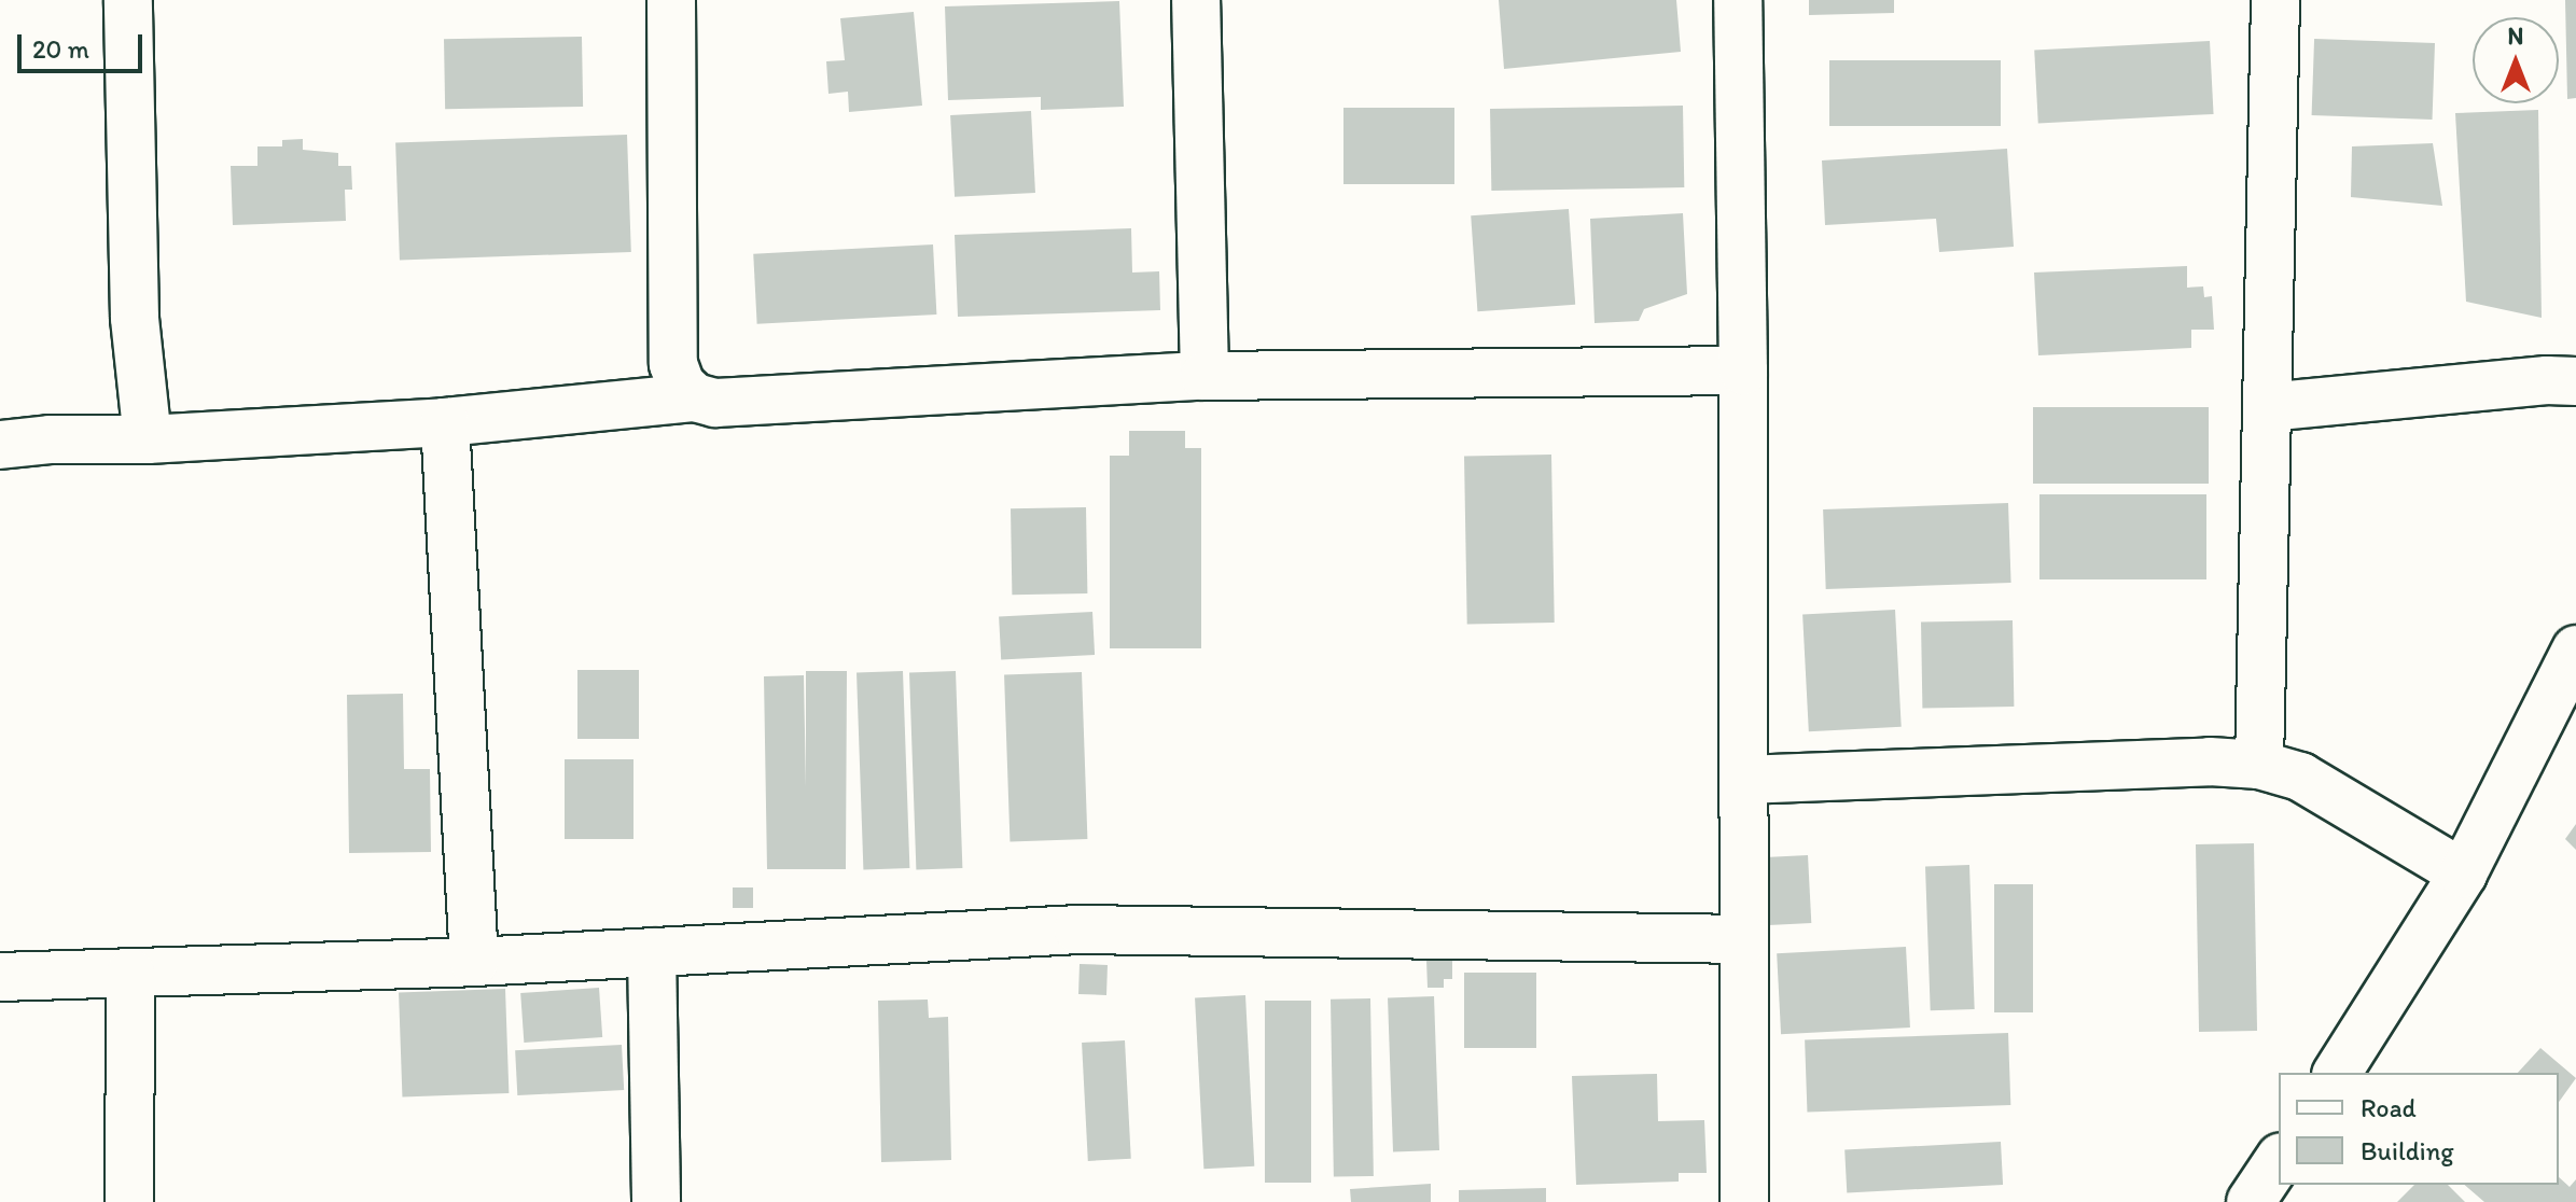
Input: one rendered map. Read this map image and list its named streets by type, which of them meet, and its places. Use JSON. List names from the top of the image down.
{
  "legend": ["Road", "Building"],
  "scale_bar": "20 m",
  "north": "top"
}
